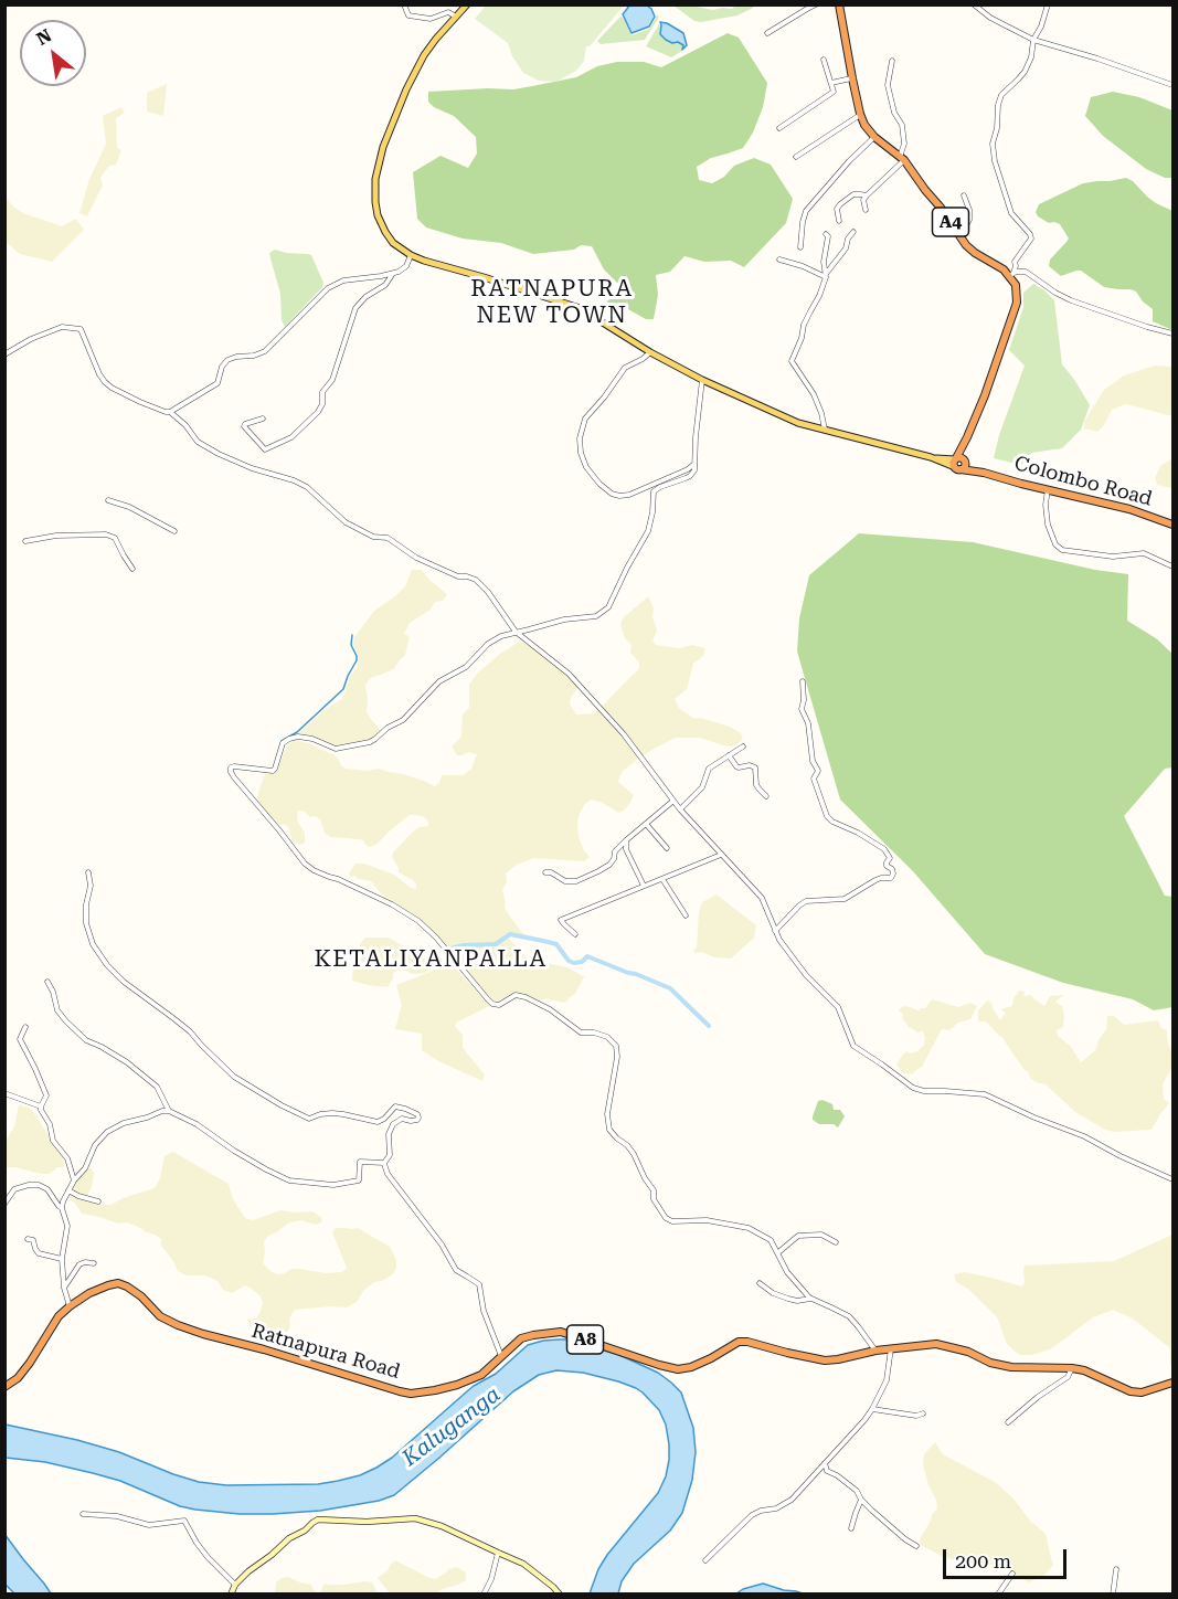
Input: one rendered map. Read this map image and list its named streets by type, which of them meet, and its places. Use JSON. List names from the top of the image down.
{
  "streets": {
    "highway": [
      "A4",
      "Colombo Road",
      "A8",
      "Ratnapura Road"
    ]
  },
  "districts": ["RATNAPURA NEW TOWN", "KETALIYANPALLA"],
  "water": ["Kaluganga"],
  "scale_bar": "200 m",
  "north": "top left"
}
